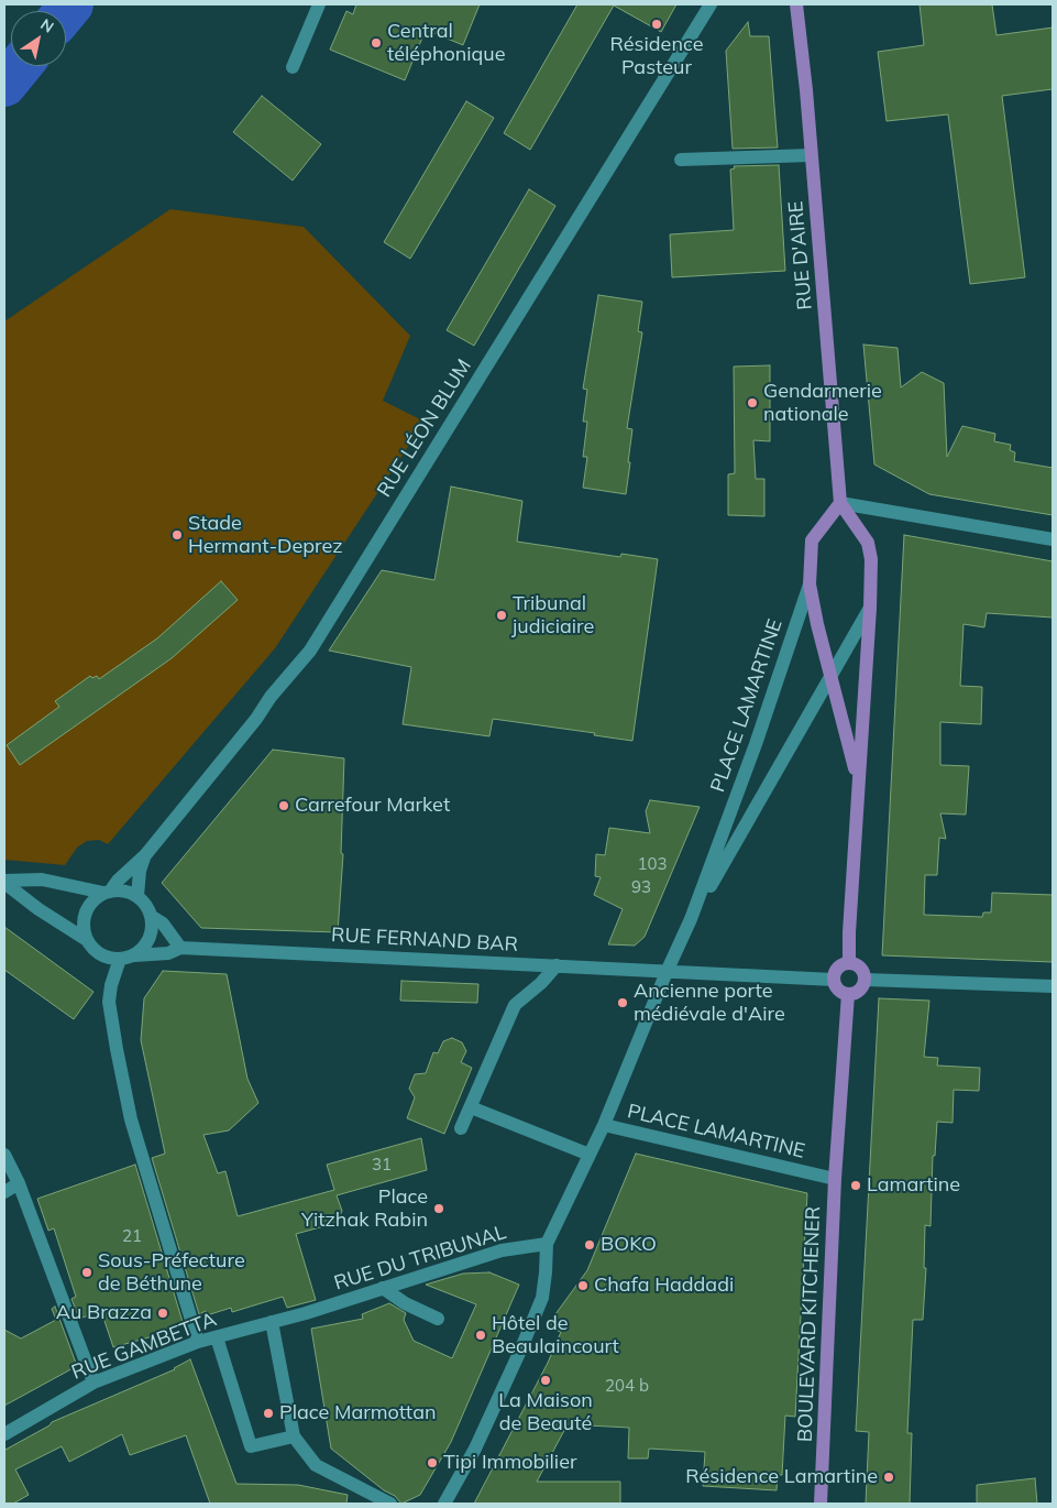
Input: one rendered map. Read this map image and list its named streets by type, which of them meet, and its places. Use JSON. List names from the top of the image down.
{
  "streets": {
    "main road": ["RUE D'AIRE", "PLACE LAMARTINE", "BOULEVARD KITCHENER"],
    "street": [
      "RUE LÉON BLUM",
      "RUE FERNAND BAR",
      "RUE DU TRIBUNAL",
      "RUE GAMBETTA"
    ]
  },
  "crossings": [
    ["RUE D'AIRE", "PLACE LAMARTINE"],
    ["PLACE LAMARTINE", "RUE FERNAND BAR"],
    ["PLACE LAMARTINE", "BOULEVARD KITCHENER"],
    ["RUE DU TRIBUNAL", "RUE GAMBETTA"]
  ],
  "places": [
    "Résidence Pasteur",
    "Central téléphonique",
    "Gendarmerie nationale",
    "Stade Hermant-Deprez",
    "Tribunal judiciaire",
    "Carrefour Market",
    "Ancienne porte médiévale d'Aire",
    "Lamartine",
    "Place Yitzhak Rabin",
    "BOKO",
    "Sous-Préfecture de Béthune",
    "Chafa Haddadi",
    "Au Brazza",
    "Hôtel de Beaulaincourt",
    "La Maison de Beauté",
    "Place Marmottan",
    "Tipi Immobilier",
    "Résidence Lamartine"
  ],
  "house_numbers": [
    "103",
    "93",
    "31",
    "21",
    "204 b"
  ],
  "north": "top right"
}
